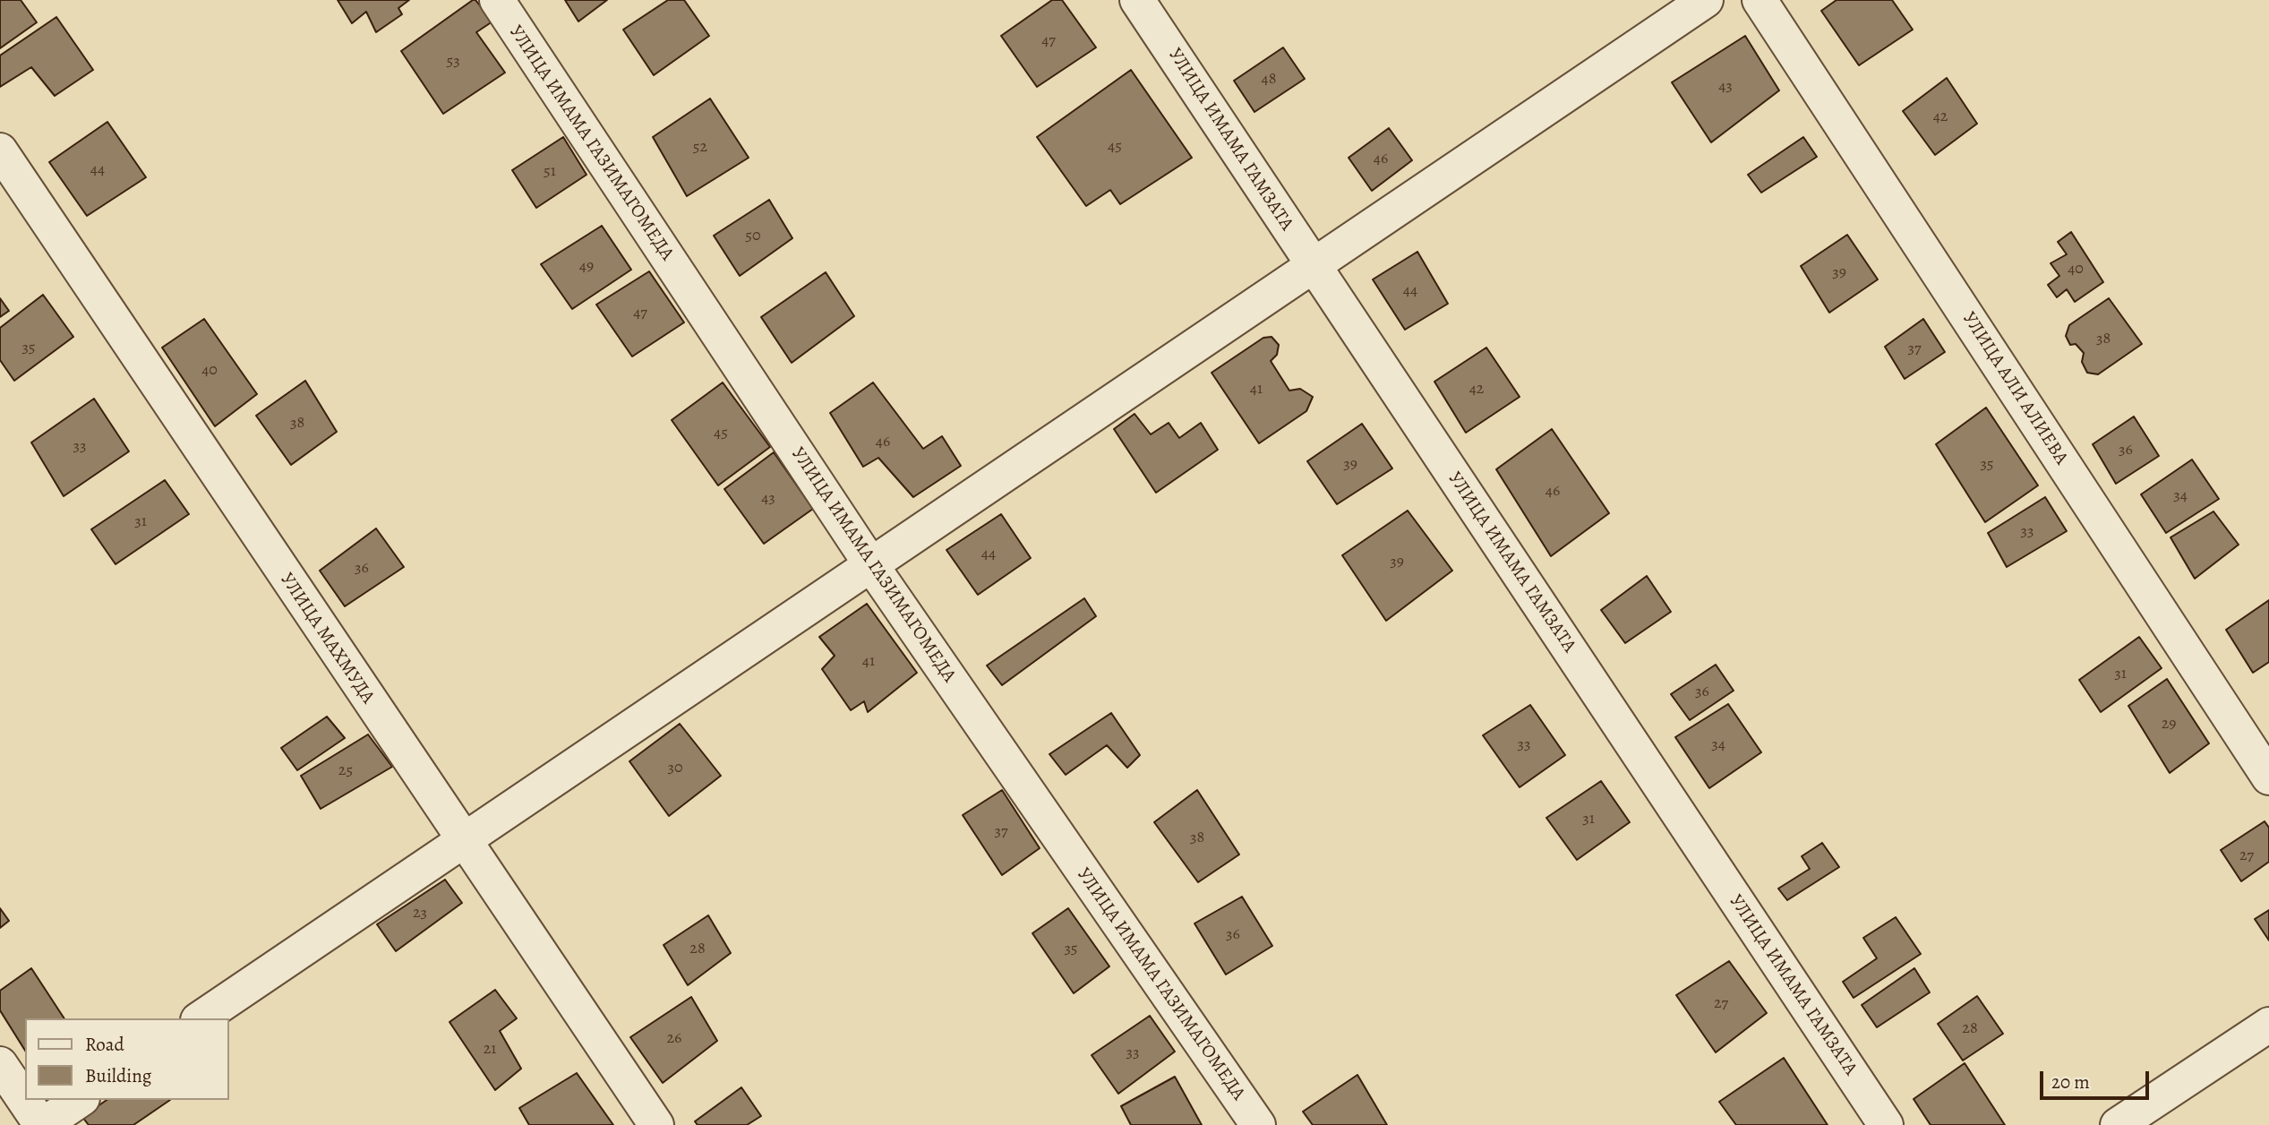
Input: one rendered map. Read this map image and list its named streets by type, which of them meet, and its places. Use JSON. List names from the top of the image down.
{
  "streets": {
    "street": [
      "УЛИЦА ИМАМА ГАМЗАТА",
      "УЛИЦА ИМАМА ГАЗИМАГОМЕДА",
      "УЛИЦА АЛИ АЛИЕВА",
      "УЛИЦА МАХМУДА"
    ]
  },
  "house_numbers": [
    "47",
    "53",
    "48",
    "43",
    "42",
    "45",
    "52",
    "46",
    "44",
    "51",
    "50",
    "49",
    "40",
    "39",
    "44",
    "47",
    "38",
    "35",
    "37",
    "40",
    "41",
    "42",
    "38",
    "45",
    "46",
    "33",
    "36",
    "39",
    "35",
    "46",
    "34",
    "43",
    "31",
    "33",
    "44",
    "39",
    "36",
    "41",
    "31",
    "36",
    "29",
    "33",
    "34",
    "30",
    "25",
    "31",
    "37",
    "38",
    "27",
    "23",
    "36",
    "28",
    "35",
    "27",
    "28",
    "26",
    "21",
    "33"
  ],
  "legend": ["Road", "Building"],
  "scale_bar": "20 m"
}
